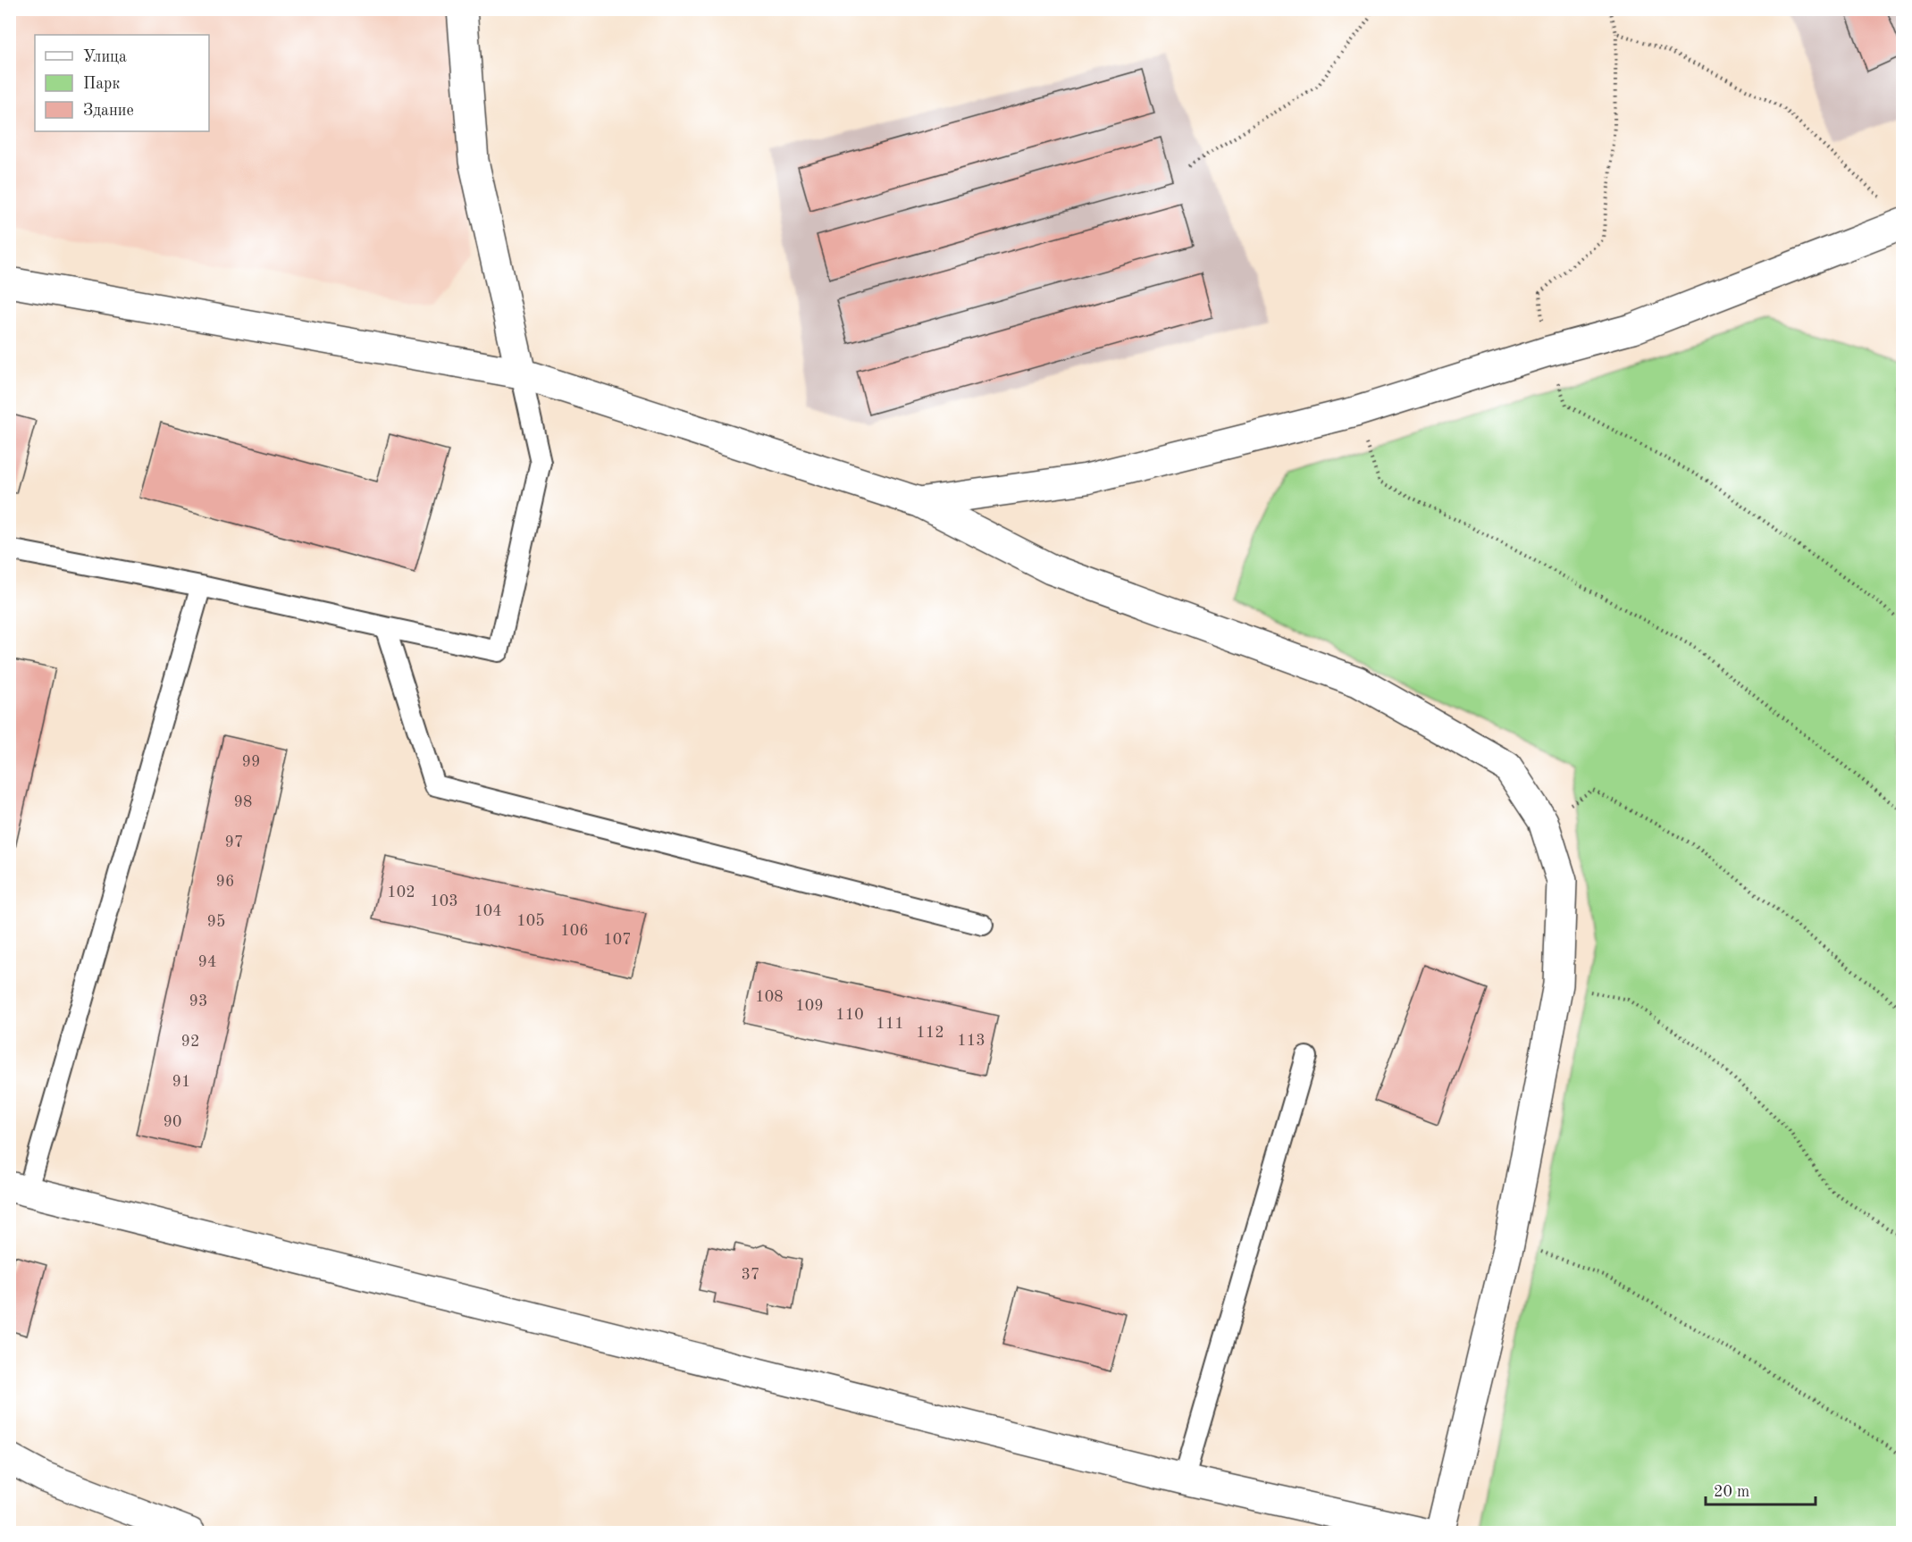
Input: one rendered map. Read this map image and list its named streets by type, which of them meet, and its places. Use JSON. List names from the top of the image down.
{
  "house_numbers": [
    "99",
    "98",
    "97",
    "96",
    "102",
    "103",
    "104",
    "105",
    "95",
    "106",
    "107",
    "94",
    "108",
    "93",
    "109",
    "110",
    "111",
    "112",
    "113",
    "92",
    "91",
    "90",
    "37"
  ],
  "legend": ["Улица", "Парк", "Здание"],
  "scale_bar": "20 m"
}
